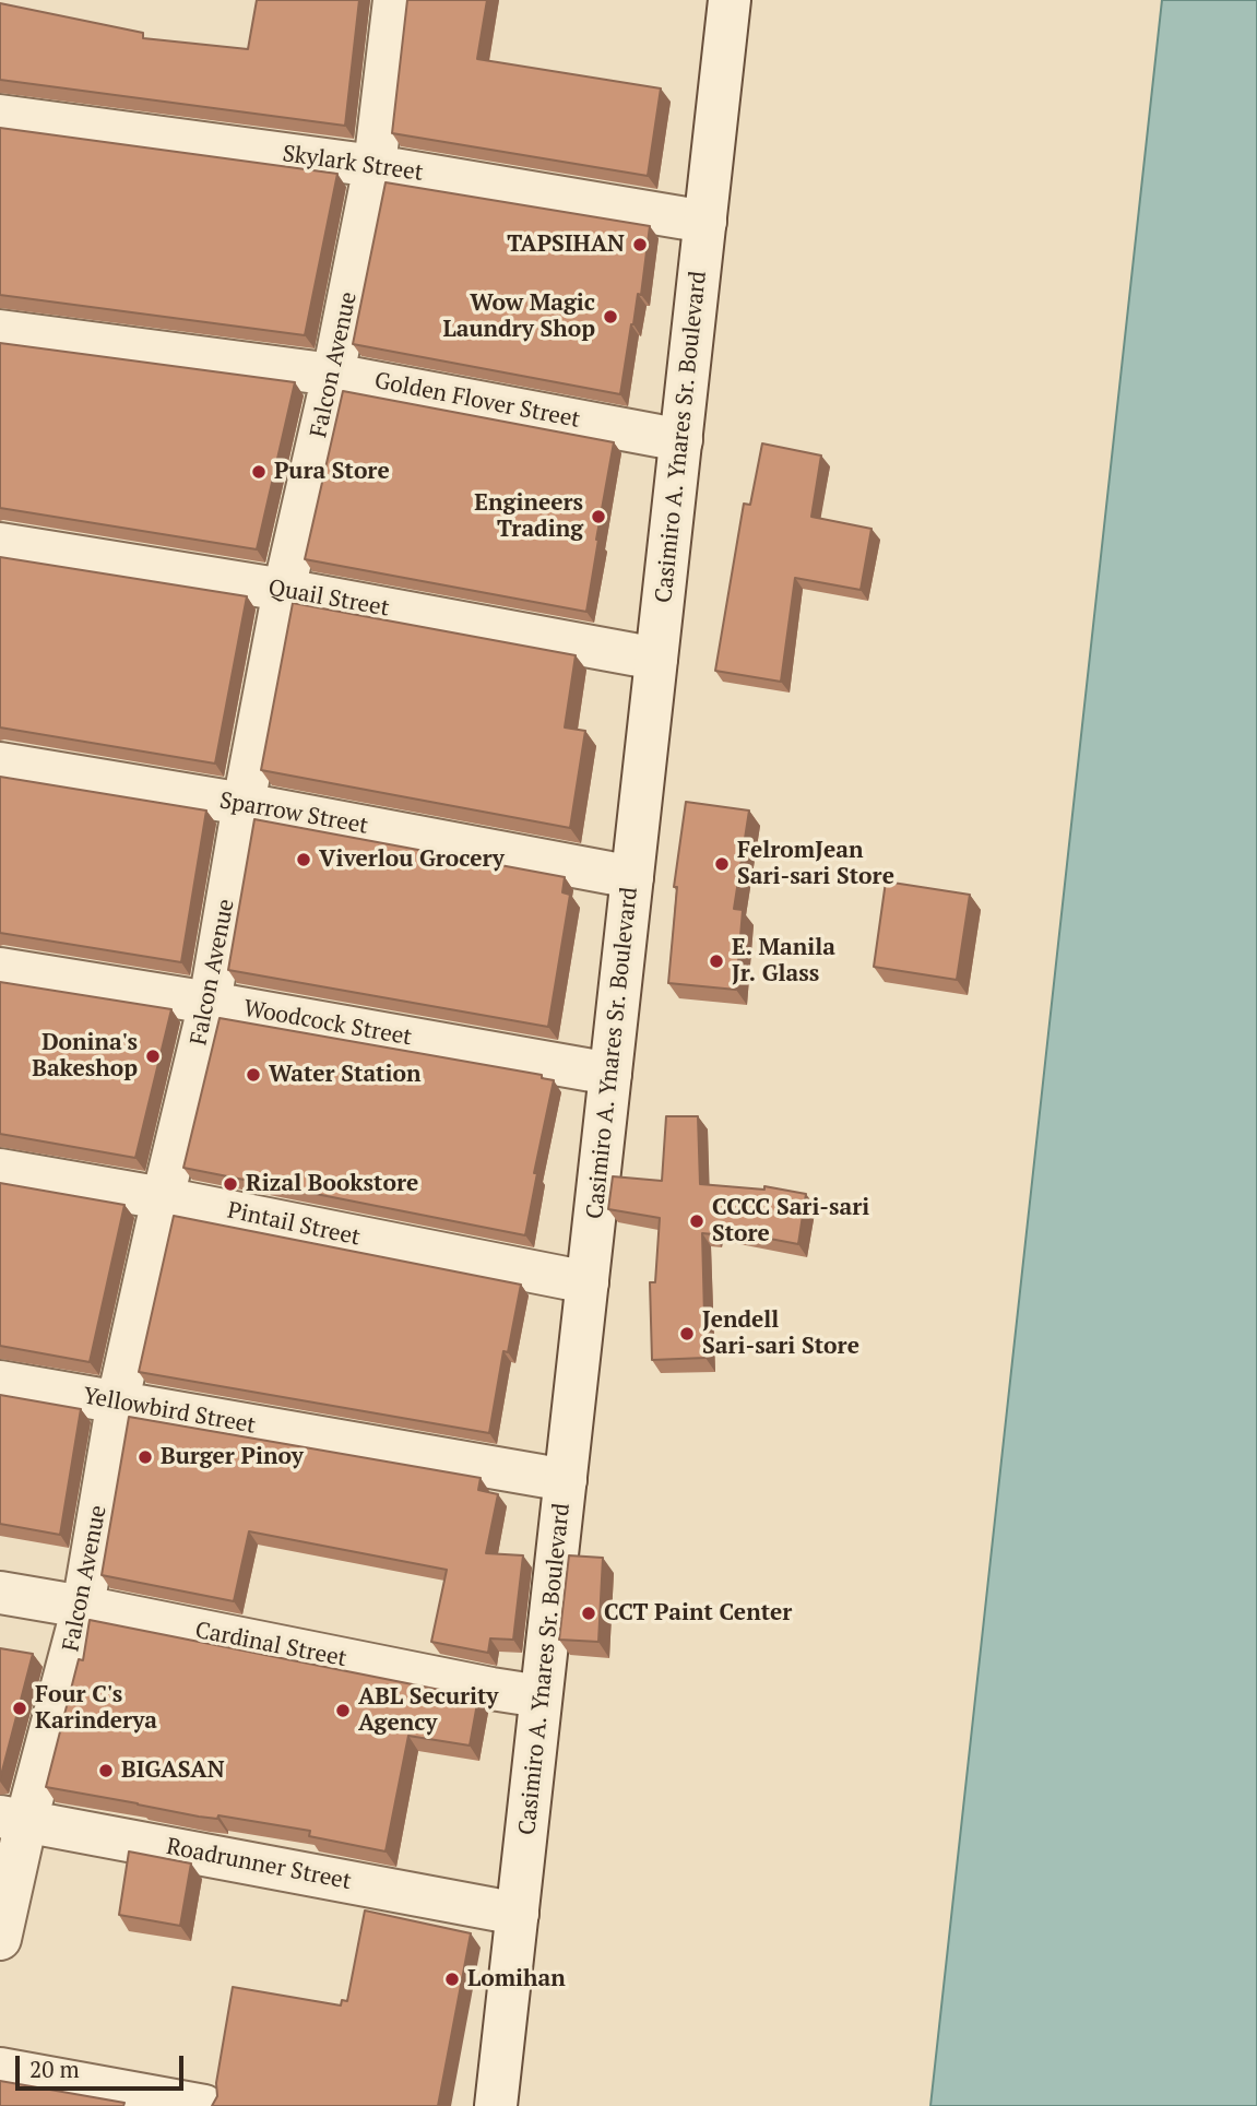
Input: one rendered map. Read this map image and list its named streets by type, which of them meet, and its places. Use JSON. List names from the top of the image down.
{
  "streets": {
    "street": [
      "Skylark Street",
      "Falcon Avenue",
      "Golden Flover Street",
      "Casimiro A. Ynares Sr. Boulevard",
      "Quail Street",
      "Sparrow Street",
      "Woodcock Street",
      "Pintail Street",
      "Yellowbird Street",
      "Cardinal Street",
      "Roadrunner Street"
    ]
  },
  "crossings": [
    ["Skylark Street", "Falcon Avenue"],
    ["Skylark Street", "Casimiro A. Ynares Sr. Boulevard"],
    ["Falcon Avenue", "Golden Flover Street"],
    ["Falcon Avenue", "Quail Street"],
    ["Falcon Avenue", "Sparrow Street"],
    ["Falcon Avenue", "Woodcock Street"],
    ["Falcon Avenue", "Pintail Street"],
    ["Falcon Avenue", "Yellowbird Street"],
    ["Falcon Avenue", "Cardinal Street"],
    ["Falcon Avenue", "Roadrunner Street"],
    ["Golden Flover Street", "Casimiro A. Ynares Sr. Boulevard"],
    ["Casimiro A. Ynares Sr. Boulevard", "Quail Street"],
    ["Casimiro A. Ynares Sr. Boulevard", "Sparrow Street"],
    ["Casimiro A. Ynares Sr. Boulevard", "Woodcock Street"],
    ["Casimiro A. Ynares Sr. Boulevard", "Pintail Street"],
    ["Casimiro A. Ynares Sr. Boulevard", "Yellowbird Street"],
    ["Casimiro A. Ynares Sr. Boulevard", "Cardinal Street"],
    ["Casimiro A. Ynares Sr. Boulevard", "Roadrunner Street"]
  ],
  "places": [
    "TAPSIHAN",
    "Wow Magic Laundry Shop",
    "Pura Store",
    "Engineers Trading",
    "Viverlou Grocery",
    "FelromJean Sari-sari Store",
    "E. Manila Jr. Glass",
    "Donina's Bakeshop",
    "Water Station",
    "Rizal Bookstore",
    "CCCC Sari-sari Store",
    "Jendell Sari-sari Store",
    "Burger Pinoy",
    "CCT Paint Center",
    "Four C's Karinderya",
    "ABL Security Agency",
    "BIGASAN",
    "Lomihan"
  ],
  "scale_bar": "20 m"
}
